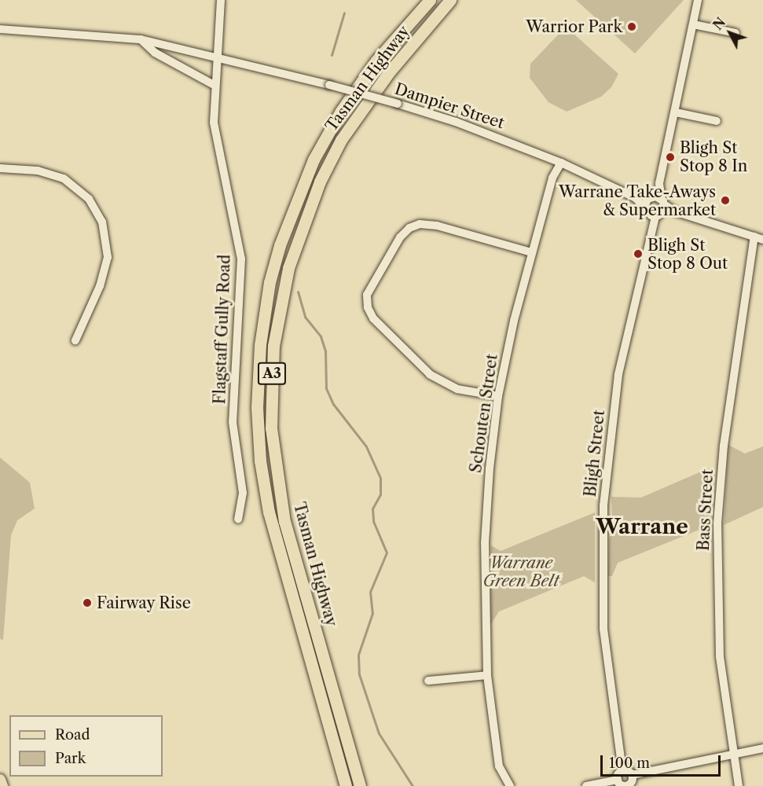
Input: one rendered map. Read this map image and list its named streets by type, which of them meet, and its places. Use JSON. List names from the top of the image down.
{
  "streets": {
    "highway": ["Tasman Highway", "A3"],
    "street": [
      "Dampier Street",
      "Flagstaff Gully Road",
      "Schouten Street",
      "Bligh Street",
      "Bass Street"
    ]
  },
  "crossings": [
    ["Dampier Street", "Flagstaff Gully Road"],
    ["Dampier Street", "Schouten Street"],
    ["Dampier Street", "Bligh Street"]
  ],
  "districts": ["Warrane"],
  "parks": ["Warrane Green Belt"],
  "places": [
    "Warrior Park",
    "Bligh St Stop 8 In",
    "Warrane Take-Aways & Supermarket",
    "Bligh St Stop 8 Out",
    "Fairway Rise"
  ],
  "legend": ["Road", "Park"],
  "scale_bar": "100 m",
  "north": "top left"
}
